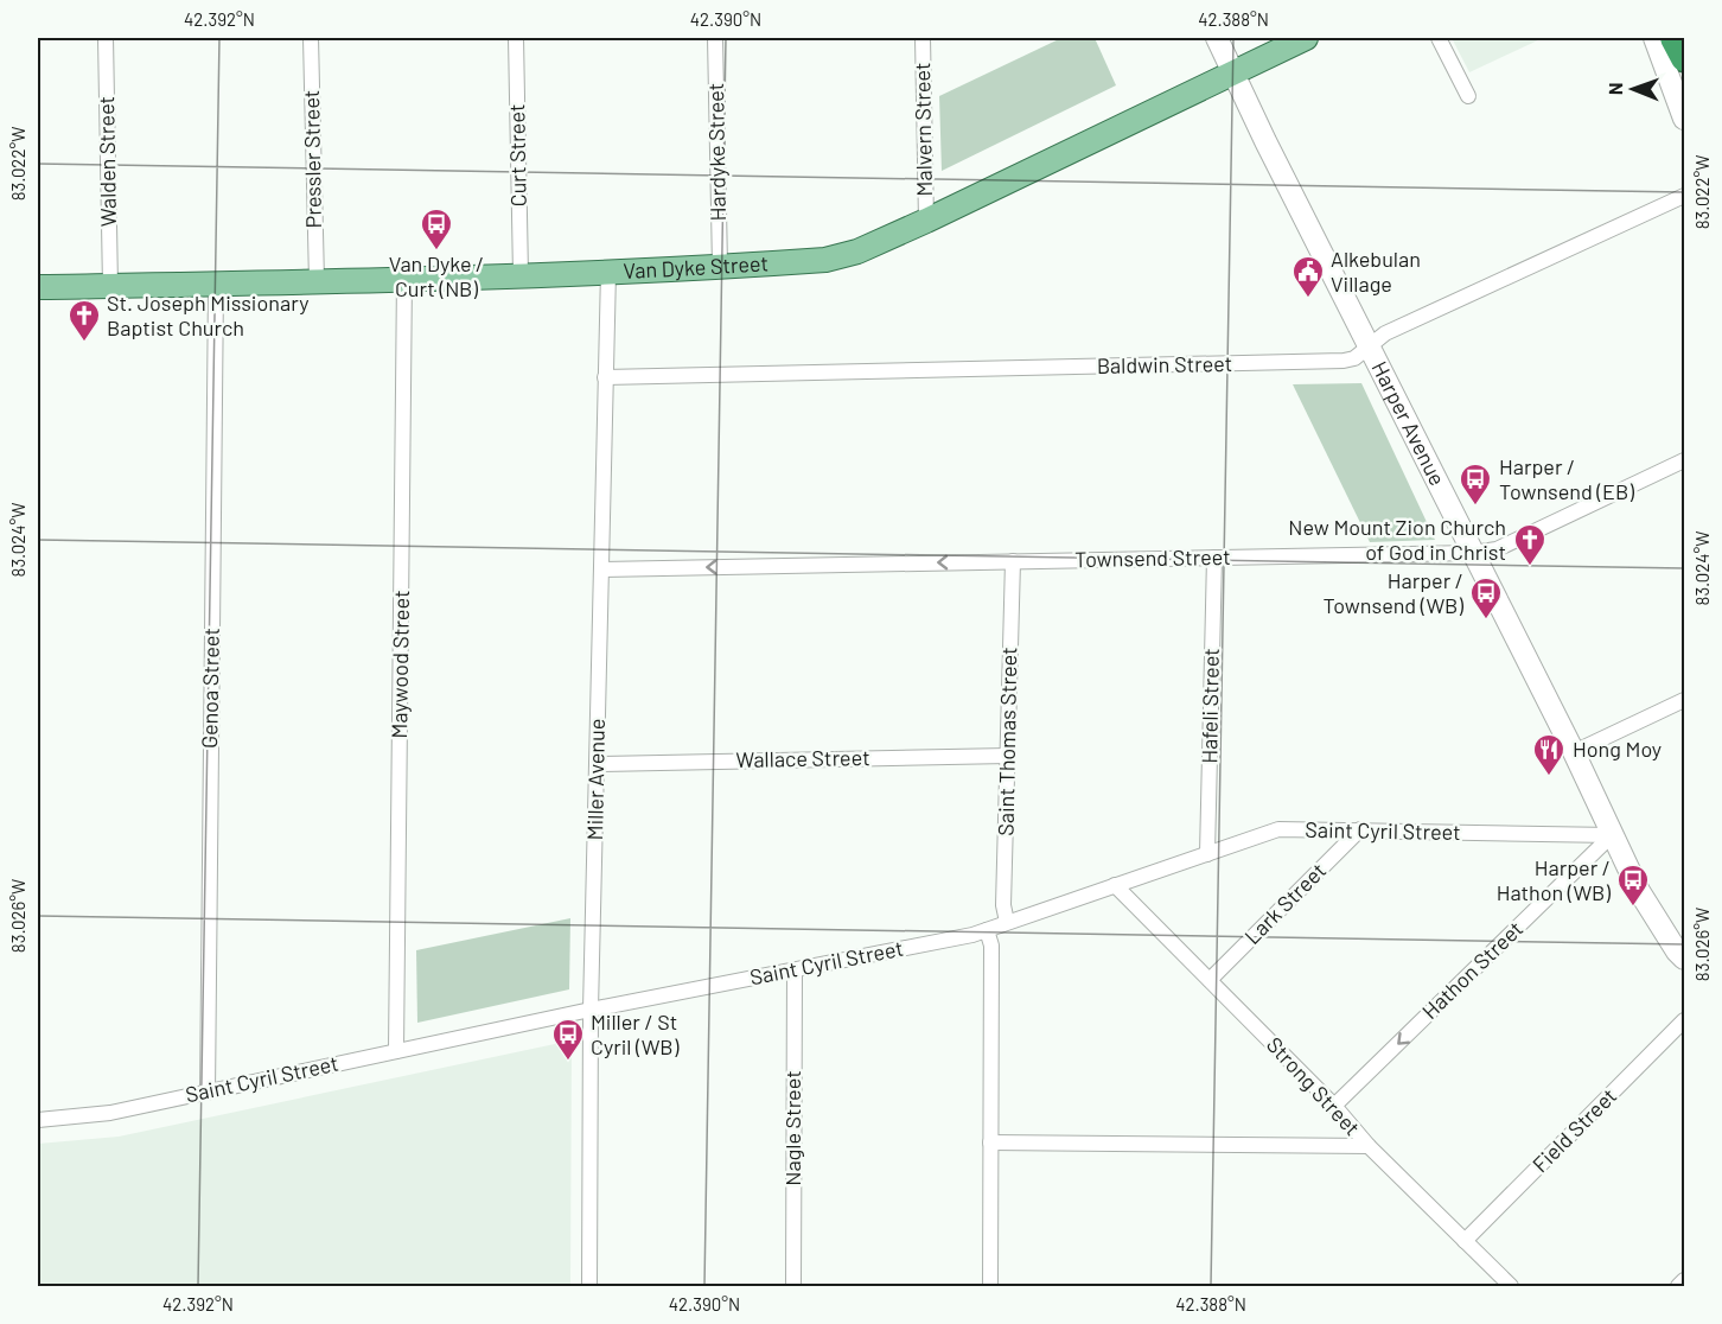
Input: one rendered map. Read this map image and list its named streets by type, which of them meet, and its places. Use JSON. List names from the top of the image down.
{
  "streets": {
    "main road": ["Van Dyke Street"],
    "street": [
      "Malvern Street",
      "Hardyke Street",
      "Curt Street",
      "Pressler Street",
      "Walden Street",
      "Baldwin Street",
      "Harper Avenue",
      "Townsend Street",
      "Maywood Street",
      "Genoa Street",
      "Hafeli Street",
      "Saint Thomas Street",
      "Wallace Street",
      "Miller Avenue",
      "Saint Cyril Street",
      "Lark Street",
      "Hathon Street",
      "Strong Street",
      "Nagle Street",
      "Field Street"
    ]
  },
  "crossings": [
    ["Malvern Street", "Van Dyke Street"],
    ["Hardyke Street", "Van Dyke Street"],
    ["Curt Street", "Van Dyke Street"],
    ["Pressler Street", "Van Dyke Street"],
    ["Walden Street", "Van Dyke Street"],
    ["Van Dyke Street", "Harper Avenue"],
    ["Van Dyke Street", "Maywood Street"],
    ["Van Dyke Street", "Genoa Street"],
    ["Van Dyke Street", "Miller Avenue"],
    ["Baldwin Street", "Harper Avenue"],
    ["Baldwin Street", "Miller Avenue"],
    ["Harper Avenue", "Townsend Street"],
    ["Harper Avenue", "Saint Cyril Street"],
    ["Harper Avenue", "Hathon Street"],
    ["Townsend Street", "Hafeli Street"],
    ["Townsend Street", "Saint Thomas Street"],
    ["Townsend Street", "Miller Avenue"],
    ["Maywood Street", "Saint Cyril Street"],
    ["Genoa Street", "Saint Cyril Street"],
    ["Hafeli Street", "Saint Cyril Street"],
    ["Saint Thomas Street", "Wallace Street"],
    ["Saint Thomas Street", "Saint Cyril Street"],
    ["Wallace Street", "Miller Avenue"],
    ["Miller Avenue", "Saint Cyril Street"],
    ["Saint Cyril Street", "Lark Street"],
    ["Saint Cyril Street", "Hathon Street"],
    ["Saint Cyril Street", "Strong Street"],
    ["Saint Cyril Street", "Nagle Street"],
    ["Lark Street", "Strong Street"],
    ["Hathon Street", "Strong Street"],
    ["Strong Street", "Field Street"]
  ],
  "one_way": ["Townsend Street", "Hathon Street"],
  "places": {
    "bus stop": [
      "Van Dyke / Curt (NB)",
      "Harper / Townsend (EB)",
      "Harper / Townsend (WB)",
      "Harper / Hathon (WB)",
      "Miller / St Cyril (WB)"
    ],
    "public building": ["Alkebulan Village"],
    "church": ["St. Joseph Missionary Baptist Church", "New Mount Zion Church of God in Christ"],
    "restaurant": ["Hong Moy"]
  },
  "north": "left",
  "coordinates": [
    "42.392°N",
    "42.390°N",
    "42.388°N",
    "83.022°W",
    "83.024°W",
    "83.026°W"
  ]
}
